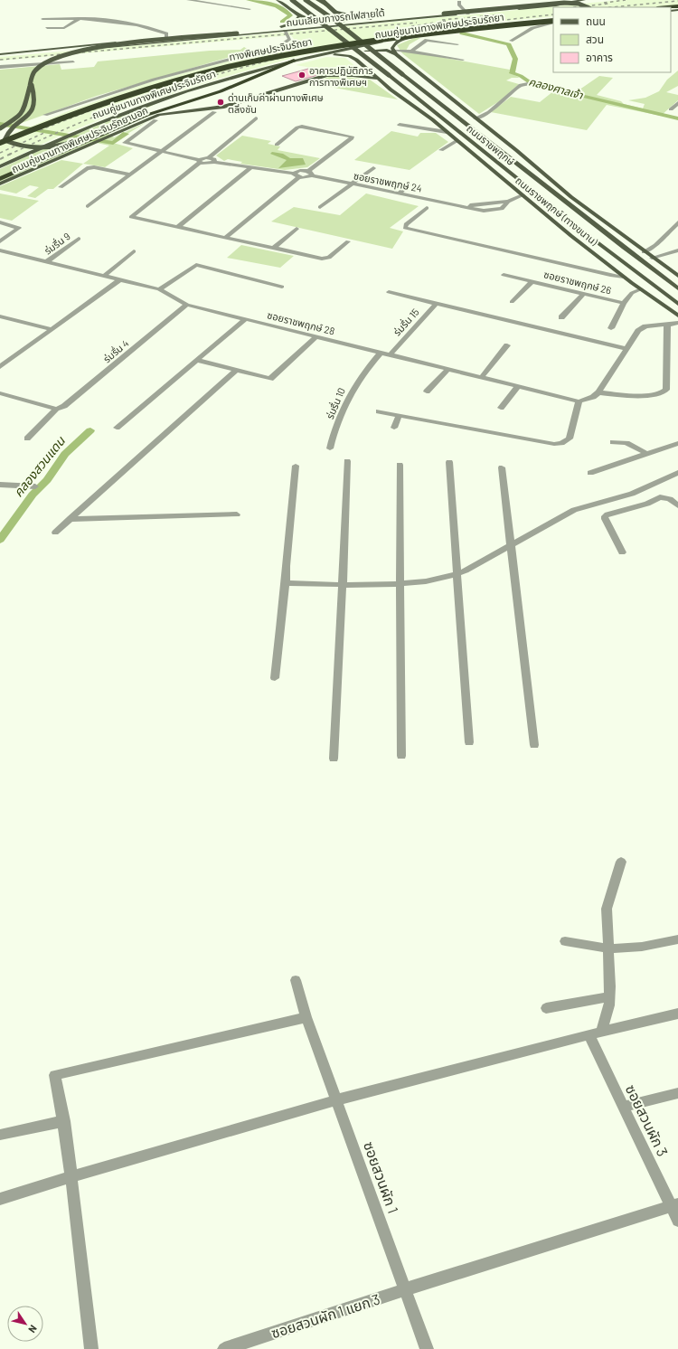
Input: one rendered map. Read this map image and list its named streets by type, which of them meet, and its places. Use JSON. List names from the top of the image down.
{
  "streets": {
    "highway": ["ทางพิเศษประจิมรัถยา"],
    "main road": [
      "ถนนเลียบทางรถไฟสายใต้",
      "ถนนคู่ขนานทางพิเศษประจิมรัถยา",
      "ถนนคู่ขนานทางพิเศษประจิมรัถยานอก",
      "ถนนราชพฤกษ์",
      "ถนนราชพฤกษ์ (ทางขนาน)"
    ],
    "street": [
      "ซอยราชพฤกษ์ 24",
      "ร่มรื่น 9",
      "ซอยราชพฤกษ์ 26",
      "ร่มรื่น 15",
      "ซอยราชพฤกษ์ 28",
      "ร่มรื่น 4",
      "ร่มรื่น 10",
      "ซอยสวนผัก 3",
      "ซอยสวนผัก 1",
      "ซอยสวนผัก 1 แยก 3"
    ]
  },
  "crossings": [
    ["ถนนคู่ขนานทางพิเศษประจิมรัถยา", "ถนนราชพฤกษ์ (ทางขนาน)"],
    ["ถนนคู่ขนานทางพิเศษประจิมรัถยานอก", "ถนนราชพฤกษ์ (ทางขนาน)"],
    ["ซอยราชพฤกษ์ 24", "ถนนราชพฤกษ์ (ทางขนาน)"],
    ["ถนนราชพฤกษ์ (ทางขนาน)", "ซอยราชพฤกษ์ 26"],
    ["ร่มรื่น 9", "ซอยราชพฤกษ์ 28"],
    ["ร่มรื่น 15", "ซอยราชพฤกษ์ 28"],
    ["ซอยราชพฤกษ์ 28", "ร่มรื่น 4"],
    ["ซอยราชพฤกษ์ 28", "ร่มรื่น 10"],
    ["ซอยสวนผัก 3", "ซอยสวนผัก 1 แยก 3"],
    ["ซอยสวนผัก 1", "ซอยสวนผัก 1 แยก 3"]
  ],
  "water": ["คลองศาลเจ้า", "คลองสวนแดน"],
  "places": ["อาคารปฏิบัติการ การทางพิเศษฯ", "ด่านเก็บค่าผ่านทางพิเศษ ตลิ่งชัน"],
  "legend": ["ถนน", "สวน", "อาคาร"],
  "north": "bottom right"
}
